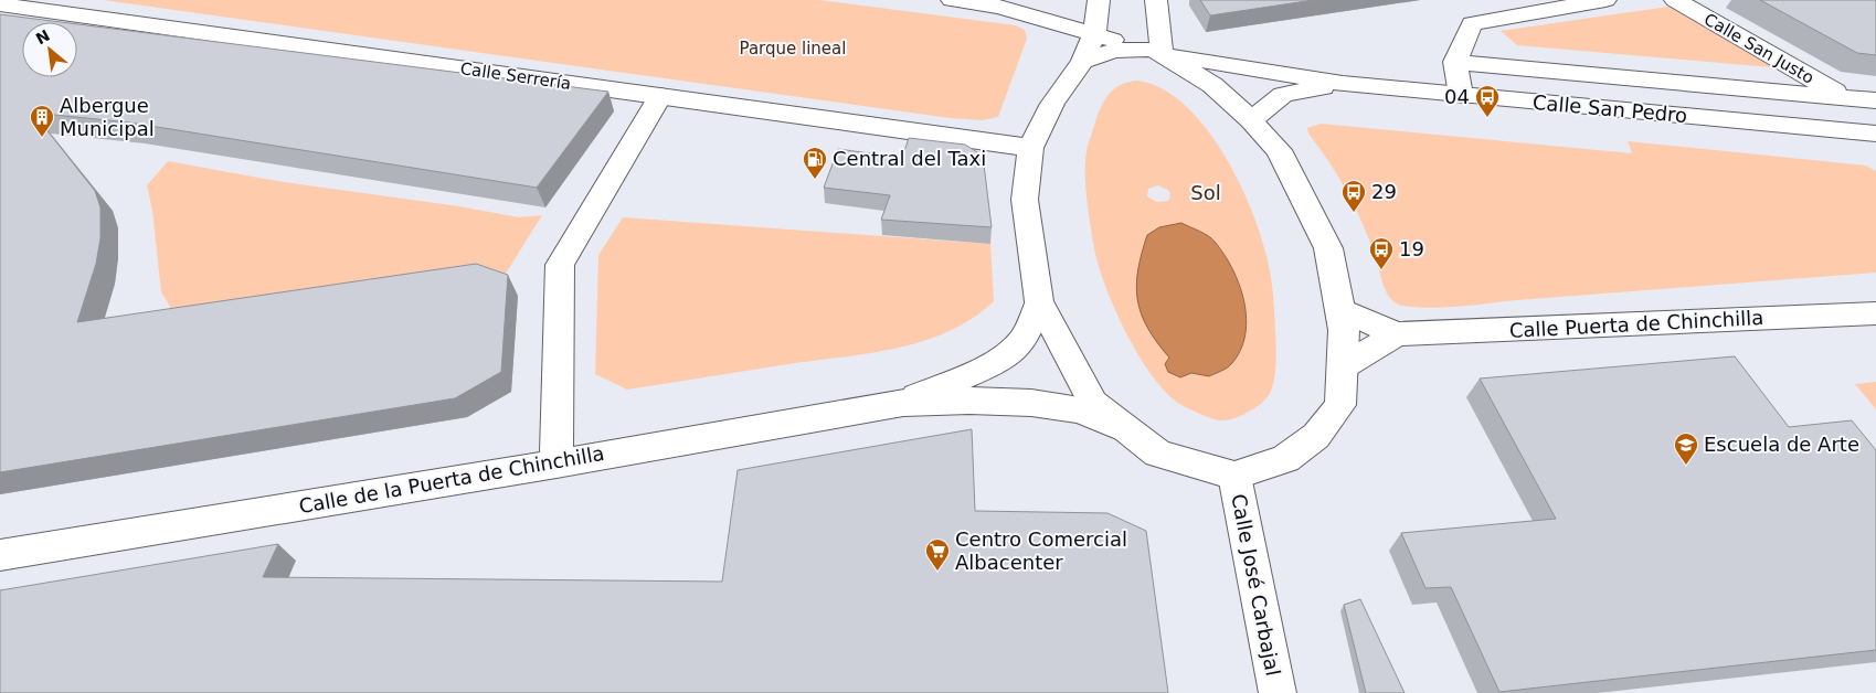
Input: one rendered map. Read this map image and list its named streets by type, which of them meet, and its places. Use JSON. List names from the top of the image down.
{
  "streets": {
    "main road": [
      "Calle San Justo",
      "Calle Serrería",
      "Calle San Pedro",
      "Calle Puerta de Chinchilla",
      "Calle de la Puerta de Chinchilla",
      "Calle José Carbajal"
    ]
  },
  "crossings": [
    ["Calle San Justo", "Calle San Pedro"]
  ],
  "parks": ["Parque lineal", "Sol"],
  "places": {
    "bus stop": ["04", "29", "19"],
    "building": ["Albergue Municipal"],
    "fuel station": ["Central del Taxi"],
    "school or university": ["Escuela de Arte"],
    "supermarket": ["Centro Comercial Albacenter"]
  },
  "north": "top left"
}
